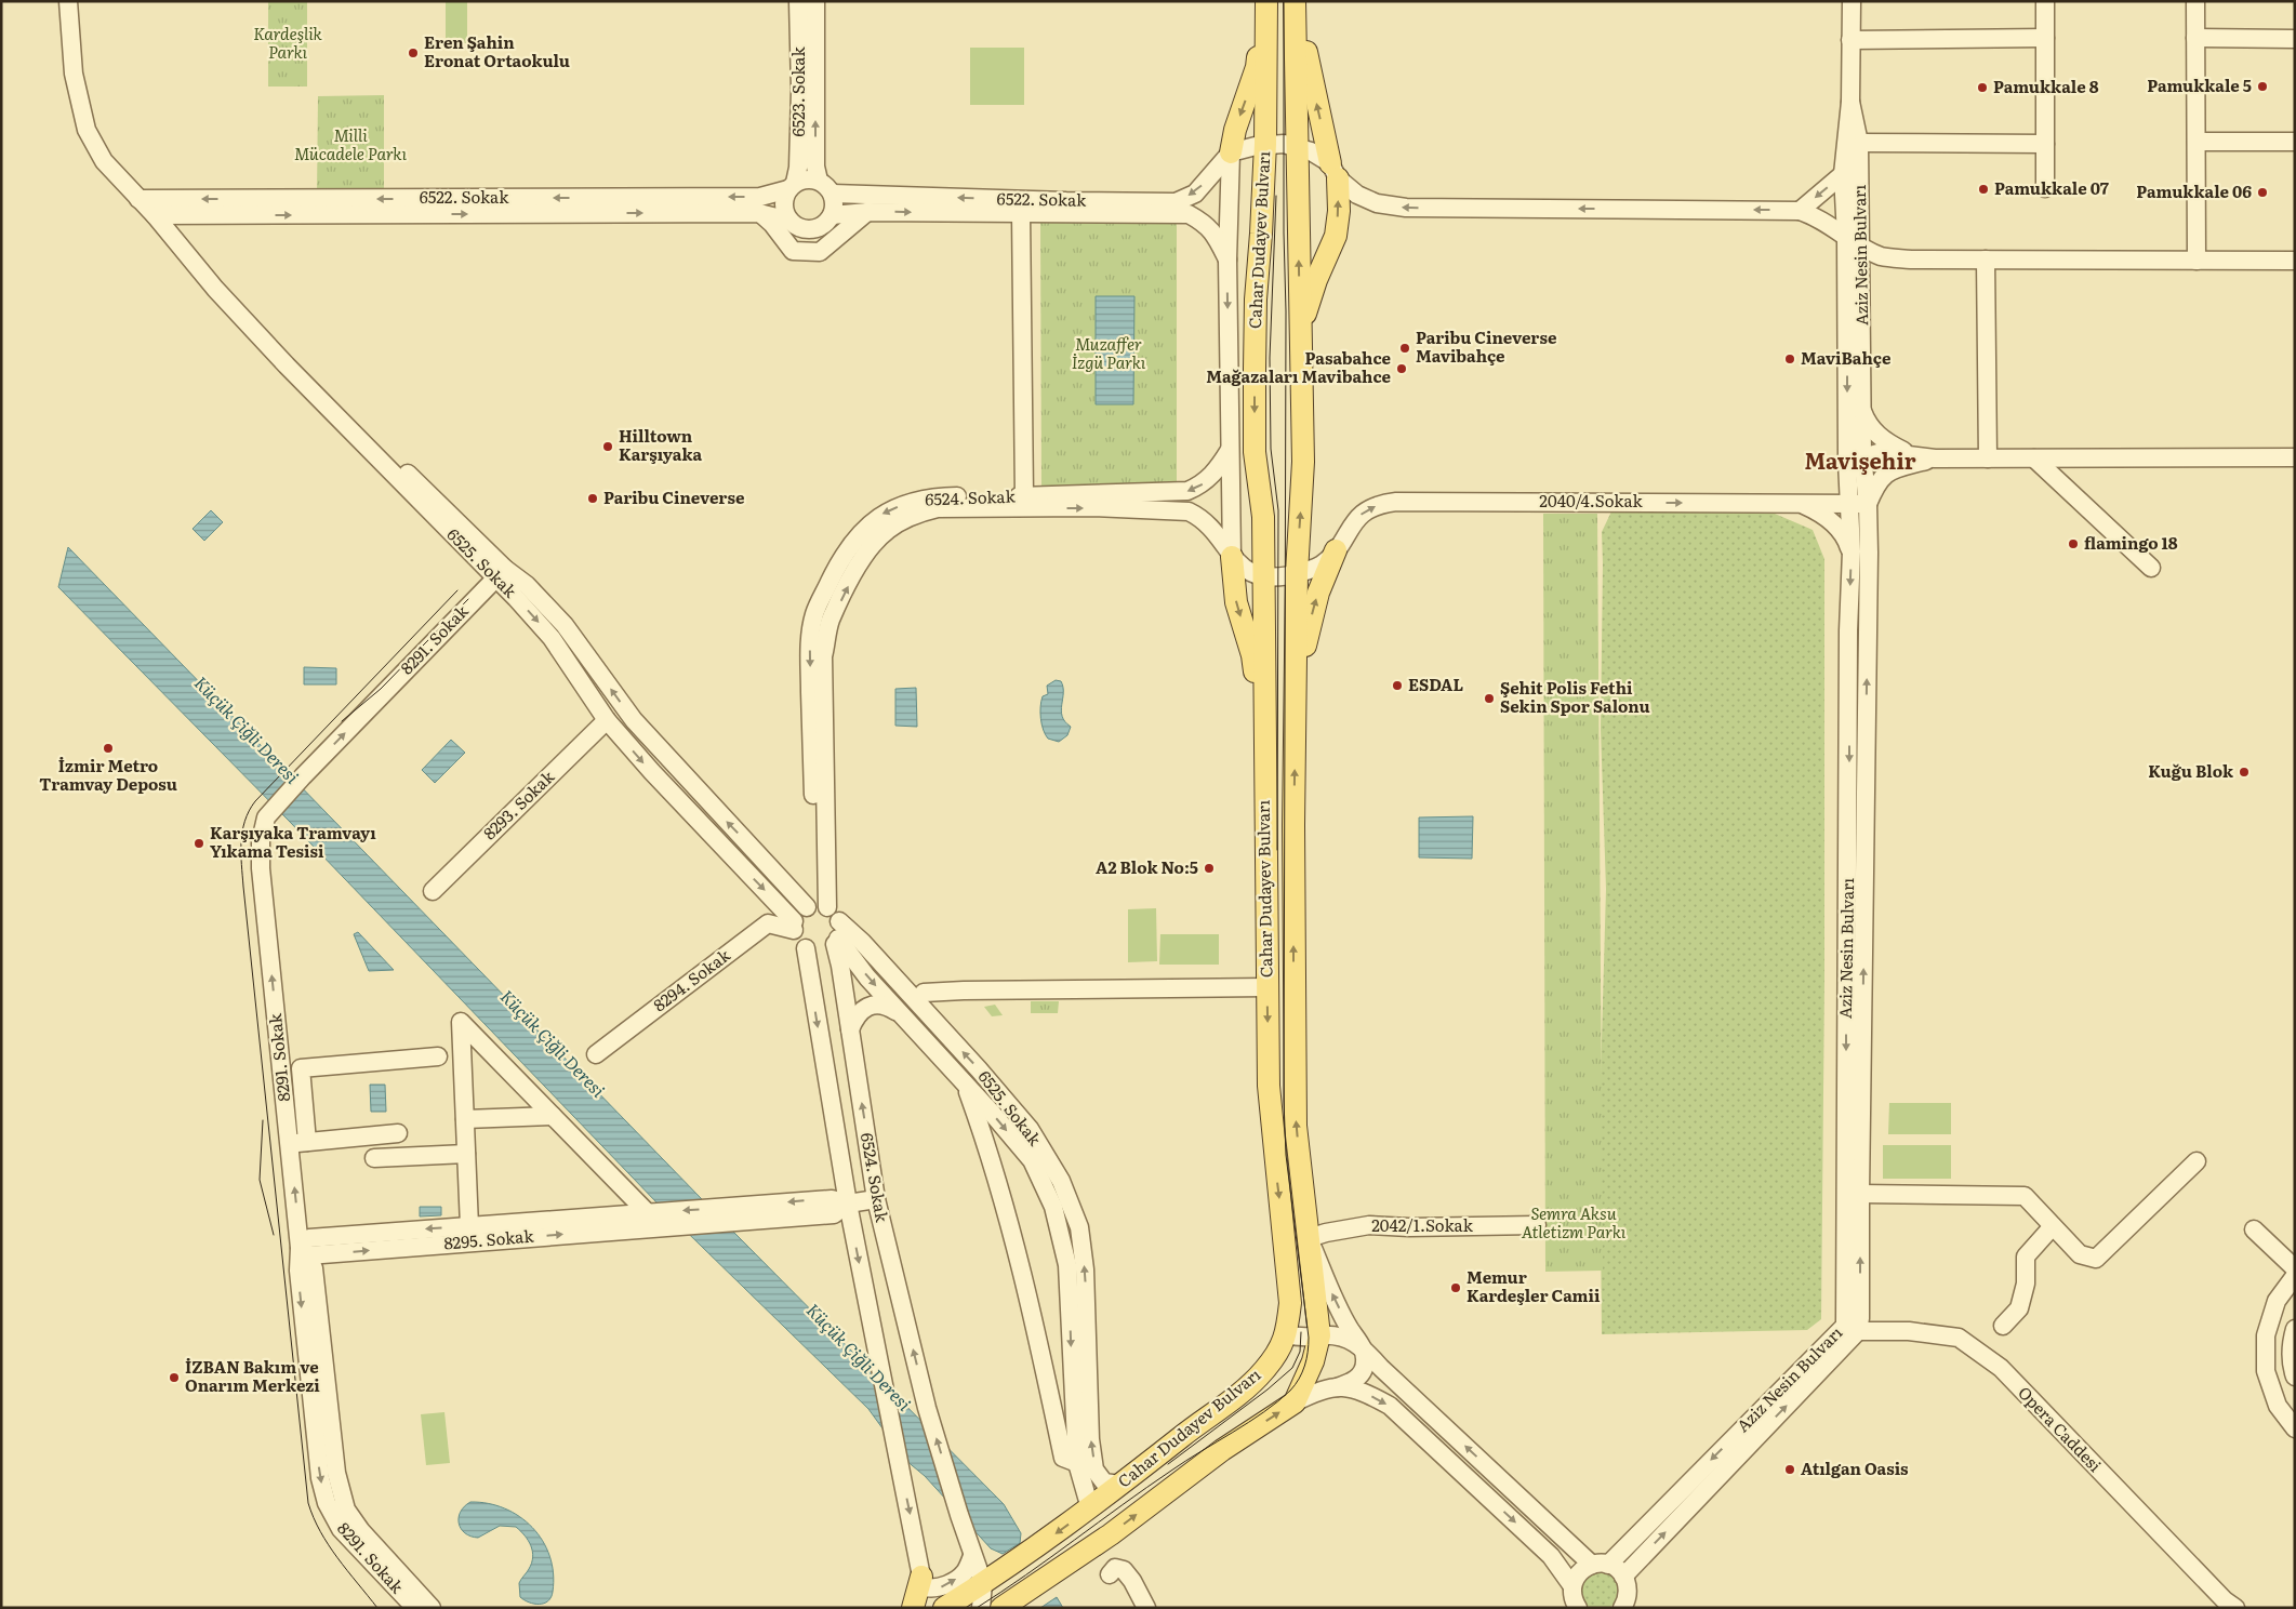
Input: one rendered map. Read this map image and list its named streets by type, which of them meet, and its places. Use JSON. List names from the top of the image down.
{
  "streets": {
    "main road": ["Cahar Dudayev Bulvarı"],
    "street": [
      "6523. Sokak",
      "6522. Sokak",
      "Aziz Nesin Bulvarı",
      "6524. Sokak",
      "2040/4.Sokak",
      "6525. Sokak",
      "8291. Sokak",
      "8293. Sokak",
      "8294. Sokak",
      "2042/1.Sokak",
      "8295. Sokak",
      "Opera Caddesi"
    ]
  },
  "crossings": [
    ["6523. Sokak", "6522. Sokak"],
    ["6522. Sokak", "6525. Sokak"],
    ["Cahar Dudayev Bulvarı", "6524. Sokak"],
    ["Cahar Dudayev Bulvarı", "2040/4.Sokak"],
    ["Cahar Dudayev Bulvarı", "6525. Sokak"],
    ["Cahar Dudayev Bulvarı", "2042/1.Sokak"],
    ["Aziz Nesin Bulvarı", "2040/4.Sokak"],
    ["Aziz Nesin Bulvarı", "Opera Caddesi"],
    ["6524. Sokak", "2040/4.Sokak"],
    ["6524. Sokak", "6525. Sokak"],
    ["6524. Sokak", "8294. Sokak"],
    ["6524. Sokak", "8295. Sokak"],
    ["6525. Sokak", "8291. Sokak"],
    ["6525. Sokak", "8293. Sokak"],
    ["6525. Sokak", "8294. Sokak"],
    ["8291. Sokak", "8295. Sokak"]
  ],
  "one_way": ["2040/4.Sokak"],
  "districts": ["Mavişehir"],
  "water": ["Küçük Çiğli Deresi"],
  "parks": [
    "Kardeşlik Parkı",
    "Milli Mücadele Parkı",
    "Muzaffer İzgü Parkı",
    "Semra Aksu Atletizm Parkı"
  ],
  "places": [
    "Eren Şahin Eronat Ortaokulu",
    "Pamukkale 5",
    "Pamukkale 8",
    "Pamukkale 07",
    "Pamukkale 06",
    "Paribu Cineverse Mavibahçe",
    "MaviBahçe",
    "Pasabahce Mağazaları Mavibahce",
    "Hilltown Karşıyaka",
    "Paribu Cineverse",
    "flamingo 18",
    "ESDAL",
    "Şehit Polis Fethi Sekin Spor Salonu",
    "İzmir Metro Tramvay Deposu",
    "Kuğu Blok",
    "Karşıyaka Tramvayı Yıkama Tesisi",
    "A2 Blok No:5",
    "Memur Kardeşler Camii",
    "İZBAN Bakım ve Onarım Merkezi",
    "Atılgan Oasis"
  ]
}
